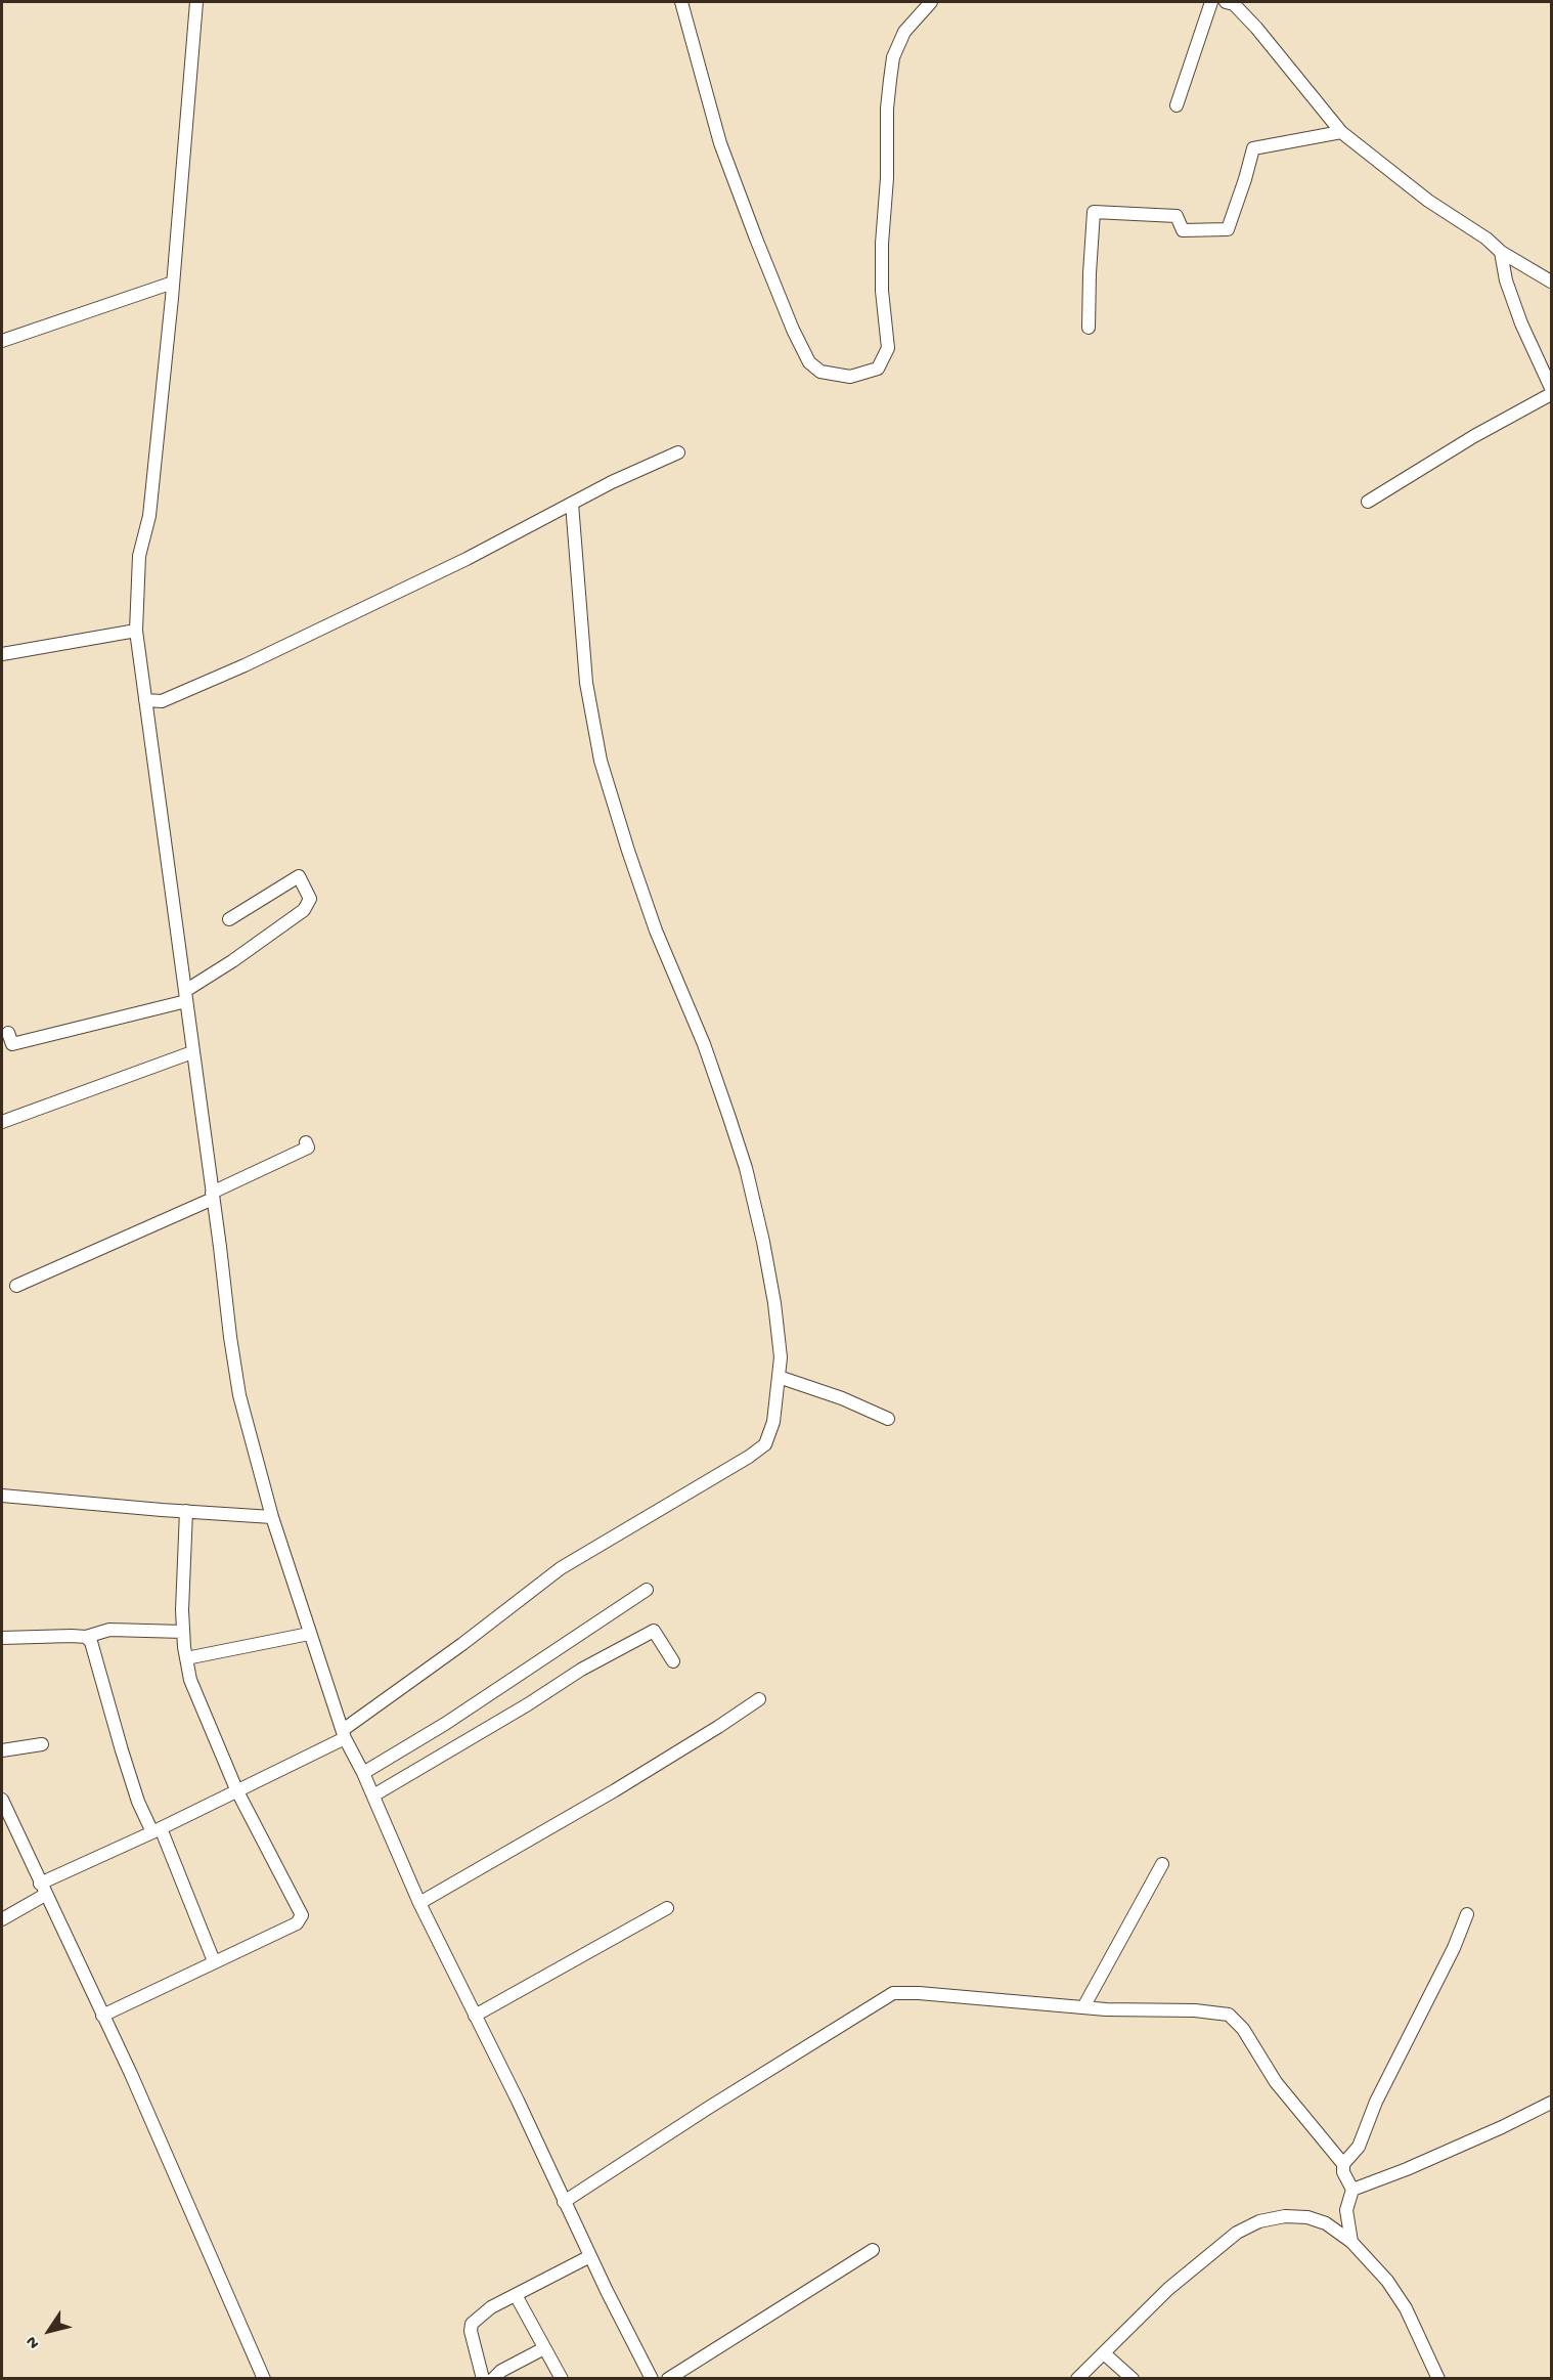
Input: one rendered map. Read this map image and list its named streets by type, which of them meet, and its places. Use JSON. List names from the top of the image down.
{
  "north": "bottom left"
}
